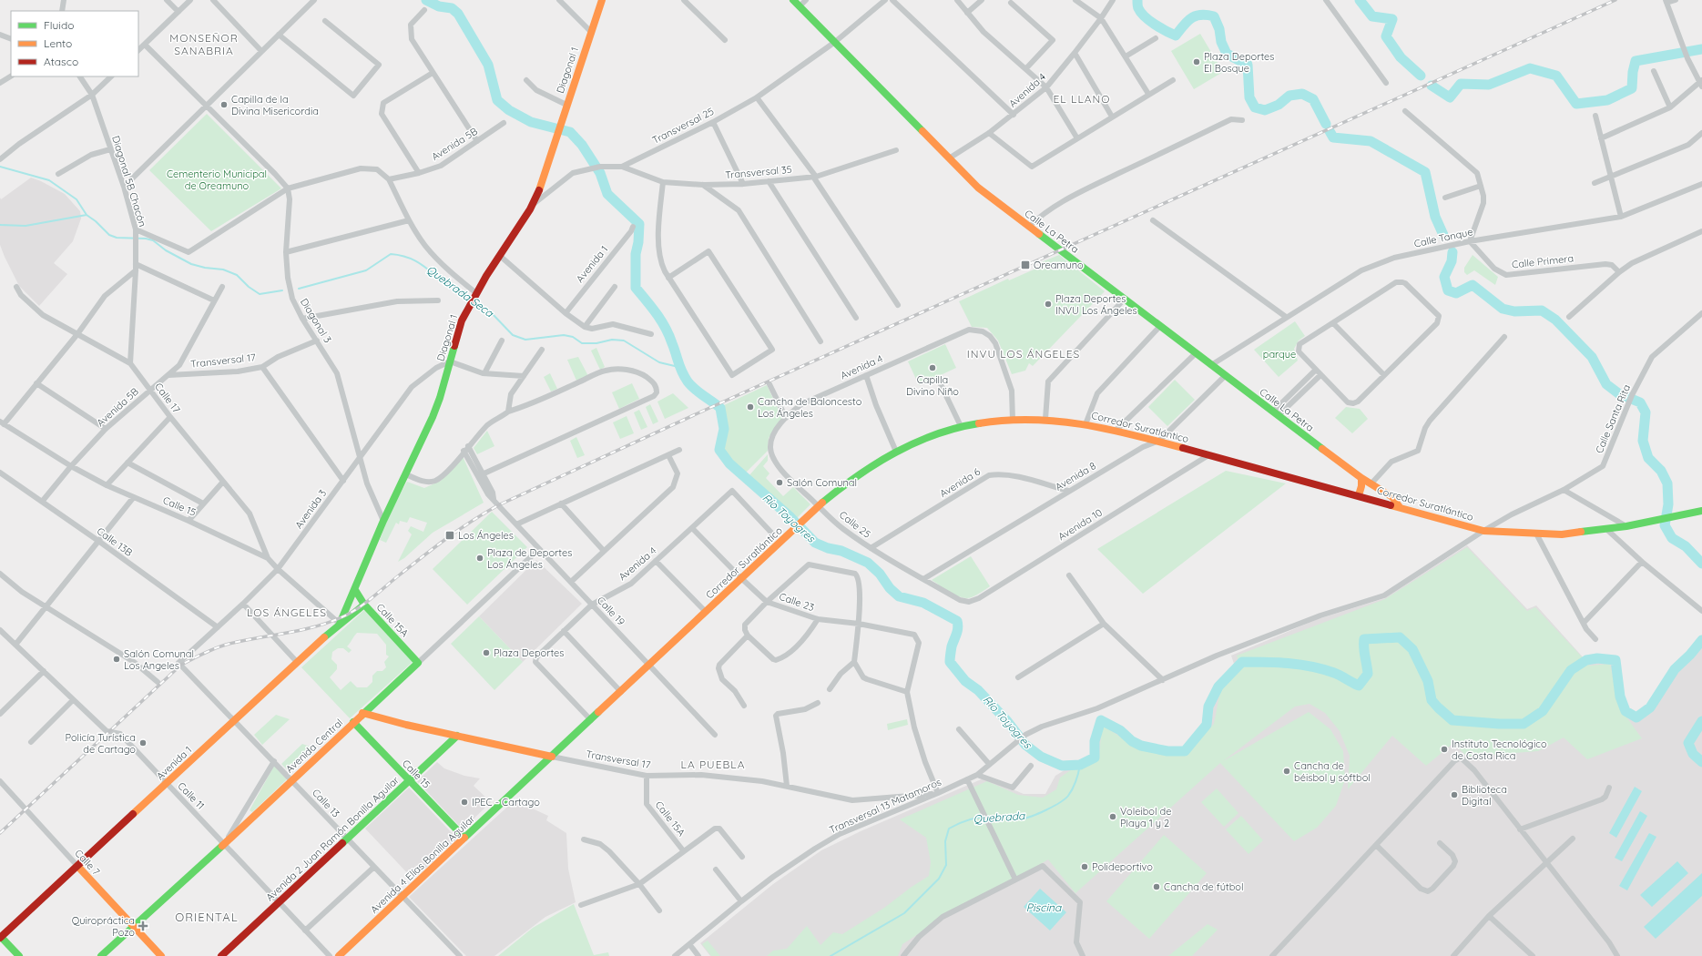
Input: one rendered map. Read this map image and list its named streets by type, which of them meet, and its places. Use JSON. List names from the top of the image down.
{
  "streets": {
    "main road": [
      "Diagonal 1",
      "Calle La Petra",
      "Avenida 1",
      "Transversal 17",
      "Corredor Suratlántico",
      "Calle 15",
      "Calle 15A",
      "Avenida Central",
      "Avenida 2 Juan Ramón Bonilla Aguilar",
      "Calle 7",
      "Avenida 4 Elías Bonilla Aguilar"
    ],
    "street": [
      "Avenida 4",
      "Transversal 25",
      "Avenida 5B",
      "Transversal 35",
      "Diagonal 5B Chacón",
      "Calle Tanque",
      "Calle Primera",
      "Diagonal 3",
      "Calle 17",
      "Calle Santa Rita",
      "Avenida 8",
      "Avenida 6",
      "Avenida 3",
      "Calle 25",
      "Avenida 10",
      "Calle 13B",
      "Calle 23",
      "Calle 19",
      "Calle 11",
      "Calle 13",
      "Transversal 13 Matamoros"
    ]
  },
  "crossings": [
    ["Diagonal 1", "Transversal 25"],
    ["Diagonal 1", "Avenida 1"],
    ["Diagonal 1", "Calle 15"],
    ["Diagonal 1", "Avenida 3"],
    ["Diagonal 1", "Calle 15A"],
    ["Avenida 4", "Calle La Petra"],
    ["Avenida 4", "Corredor Suratlántico"],
    ["Avenida 4", "Calle 25"],
    ["Avenida 4", "Calle 23"],
    ["Avenida 4", "Calle 19"],
    ["Transversal 25", "Transversal 35"],
    ["Transversal 25", "Calle La Petra"],
    ["Avenida 5B", "Transversal 17"],
    ["Avenida 5B", "Calle 17"],
    ["Avenida 5B", "Calle 15"],
    ["Avenida 5B", "Calle 13B"],
    ["Diagonal 5B Chacón", "Calle 17"],
    ["Calle La Petra", "Calle Tanque"],
    ["Calle La Petra", "Corredor Suratlántico"],
    ["Calle La Petra", "Avenida 8"],
    ["Calle Tanque", "Calle Primera"],
    ["Avenida 1", "Calle 15"],
    ["Avenida 1", "Calle 15A"],
    ["Avenida 1", "Calle 11"],
    ["Avenida 1", "Calle 13"],
    ["Avenida 1", "Calle 7"],
    ["Diagonal 3", "Transversal 17"],
    ["Diagonal 3", "Avenida 3"],
    ["Transversal 17", "Corredor Suratlántico"],
    ["Transversal 17", "Calle 15A"],
    ["Transversal 17", "Avenida Central"],
    ["Transversal 17", "Transversal 13 Matamoros"],
    ["Transversal 17", "Avenida 2 Juan Ramón Bonilla Aguilar"],
    ["Transversal 17", "Avenida 4 Elías Bonilla Aguilar"],
    ["Calle 17", "Calle 15"],
    ["Calle Santa Rita", "Corredor Suratlántico"],
    ["Calle Santa Rita", "Transversal 13 Matamoros"],
    ["Corredor Suratlántico", "Avenida 8"],
    ["Corredor Suratlántico", "Calle 25"],
    ["Corredor Suratlántico", "Avenida 10"],
    ["Corredor Suratlántico", "Calle 23"],
    ["Corredor Suratlántico", "Calle 19"],
    ["Corredor Suratlántico", "Avenida 4 Elías Bonilla Aguilar"],
    ["Avenida 8", "Avenida 6"],
    ["Avenida 8", "Calle 25"],
    ["Avenida 6", "Calle 25"],
    ["Calle 15", "Avenida 3"],
    ["Calle 15", "Avenida Central"],
    ["Calle 15", "Avenida 2 Juan Ramón Bonilla Aguilar"],
    ["Calle 15", "Avenida 4 Elías Bonilla Aguilar"],
    ["Avenida 3", "Calle 13B"],
    ["Avenida 3", "Calle 13"],
    ["Calle 25", "Avenida 10"],
    ["Calle 19", "Avenida Central"],
    ["Calle 15A", "Avenida Central"],
    ["Avenida Central", "Calle 11"],
    ["Avenida Central", "Calle 13"],
    ["Avenida Central", "Calle 7"],
    ["Calle 11", "Avenida 2 Juan Ramón Bonilla Aguilar"],
    ["Calle 13", "Avenida 2 Juan Ramón Bonilla Aguilar"],
    ["Calle 13", "Avenida 4 Elías Bonilla Aguilar"]
  ],
  "districts": [
    "MONSEÑOR SANABRIA",
    "EL LLANO",
    "INVU LOS ÁNGELES",
    "LOS ÁNGELES",
    "LA PUEBLA",
    "ORIENTAL"
  ],
  "water": [
    "Quebrada Seca",
    "Río Toyogres",
    "Quebrada",
    "Piscina"
  ],
  "parks": ["Cementerio Municipal de Oreamuno", "parque"],
  "places": {
    "other": [
      "Plaza Deportes El Bosque",
      "Capilla de la Divina Misericordia",
      "Plaza Deportes INVU Los Ángeles",
      "Capilla Divino Niño",
      "Cancha de Baloncesto Los Ángeles",
      "Salón Comunal",
      "Plaza de Deportes Los Ángeles",
      "Plaza Deportes",
      "Salón Comunal Los Angeles",
      "Policía Turística de Cartago",
      "Instituto Tecnológico de Costa Rica",
      "Cancha de béisbol y sóftbol",
      "Biblioteca Digital",
      "IPEC - Cartago",
      "Voleibol de Playa 1 y 2",
      "Polideportivo",
      "Cancha de fútbol"
    ],
    "transit": ["Oreamuno", "Los Ángeles"],
    "health": ["Quiropráctica Pozo"]
  },
  "legend": ["Fluido", "Lento", "Atasco"]
}
